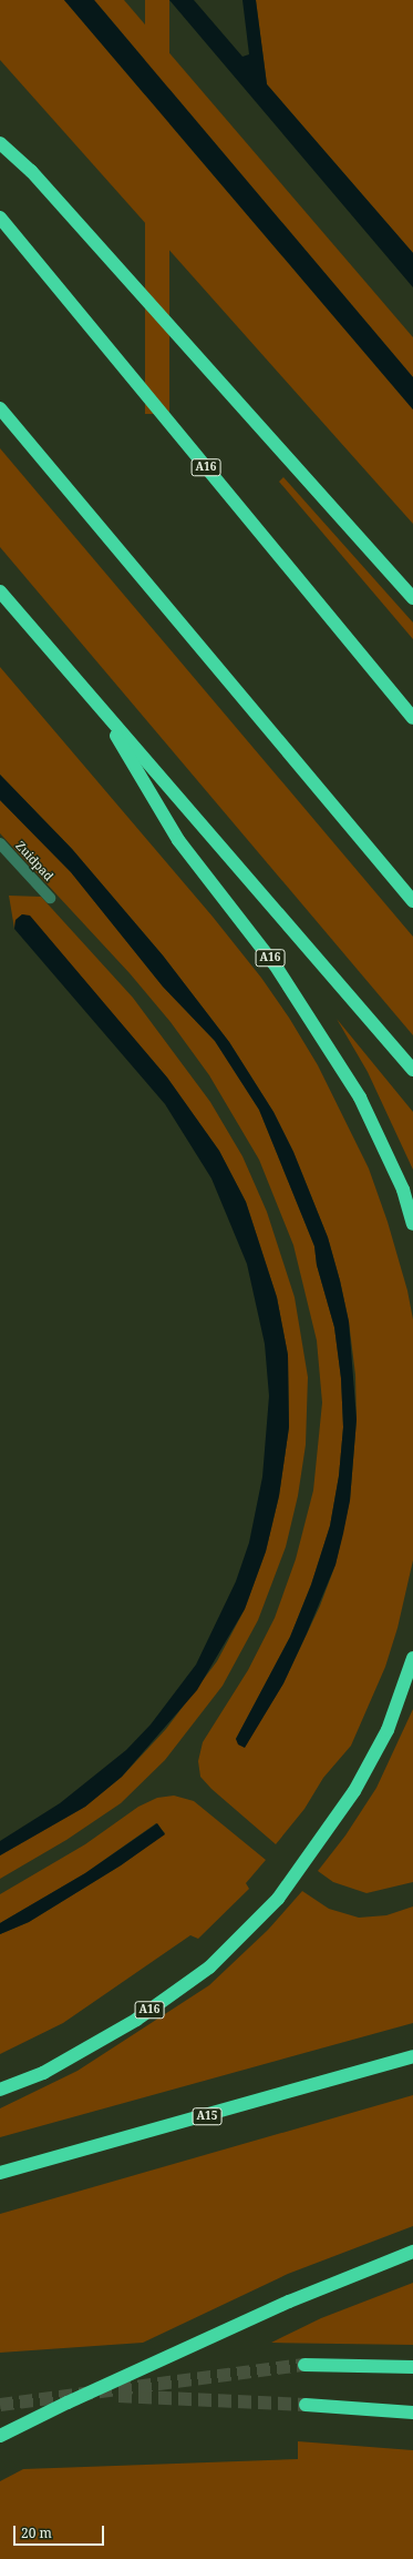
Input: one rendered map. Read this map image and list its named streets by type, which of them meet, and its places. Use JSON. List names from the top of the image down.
{
  "streets": {
    "highway": ["A16", "A15"],
    "lane": ["Zuidpad"]
  },
  "scale_bar": "20 m"
}
